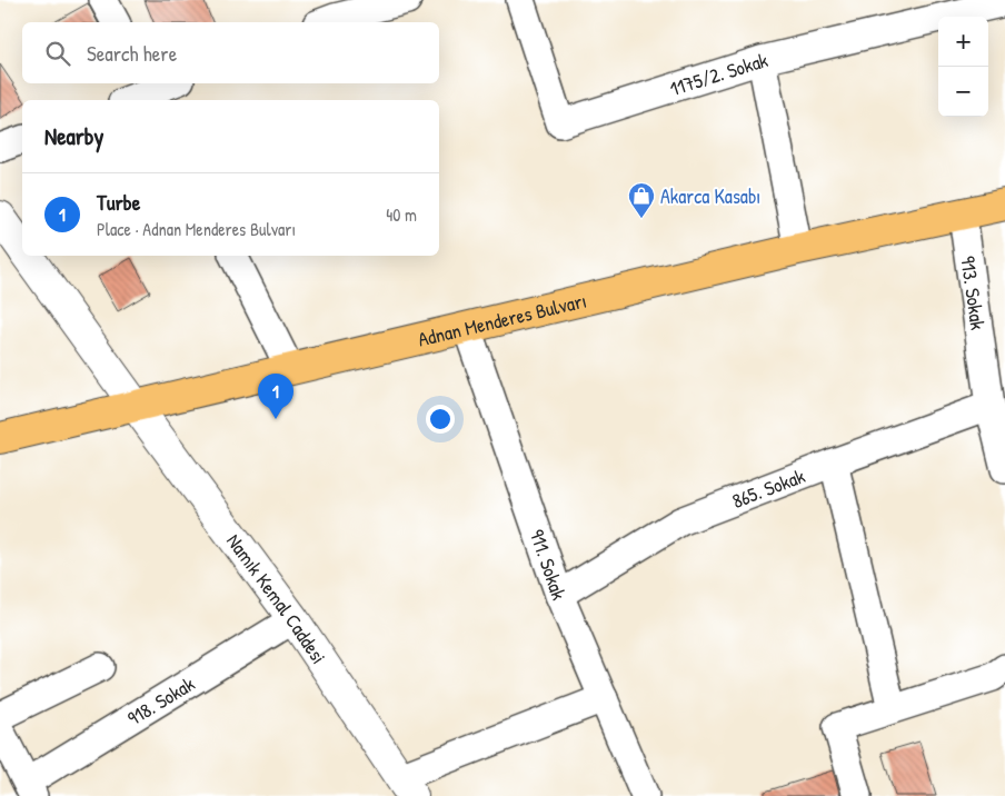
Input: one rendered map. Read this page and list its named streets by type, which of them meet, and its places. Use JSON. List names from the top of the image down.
{
  "streets": {
    "main road": ["Adnan Menderes Bulvarı"],
    "street": [
      "1175/2. Sokak",
      "913. Sokak",
      "865. Sokak",
      "911. Sokak",
      "Namık Kemal Caddesi",
      "918. Sokak"
    ]
  },
  "crossings": [
    ["913. Sokak", "Adnan Menderes Bulvarı"],
    ["913. Sokak", "865. Sokak"],
    ["Adnan Menderes Bulvarı", "911. Sokak"],
    ["Adnan Menderes Bulvarı", "Namık Kemal Caddesi"],
    ["865. Sokak", "911. Sokak"],
    ["Namık Kemal Caddesi", "918. Sokak"]
  ],
  "places": {
    "shop": ["Akarca Kasabı"]
  },
  "page": {
    "map_buttons": ["+", "−"],
    "search": "Search here",
    "heading": "Nearby",
    "list": [
      {
        "mark": "1",
        "name": "Turbe",
        "note": "Place · Adnan Menderes Bulvarı",
        "value": "40 m"
      }
    ],
    "pins": "1"
  }
}
